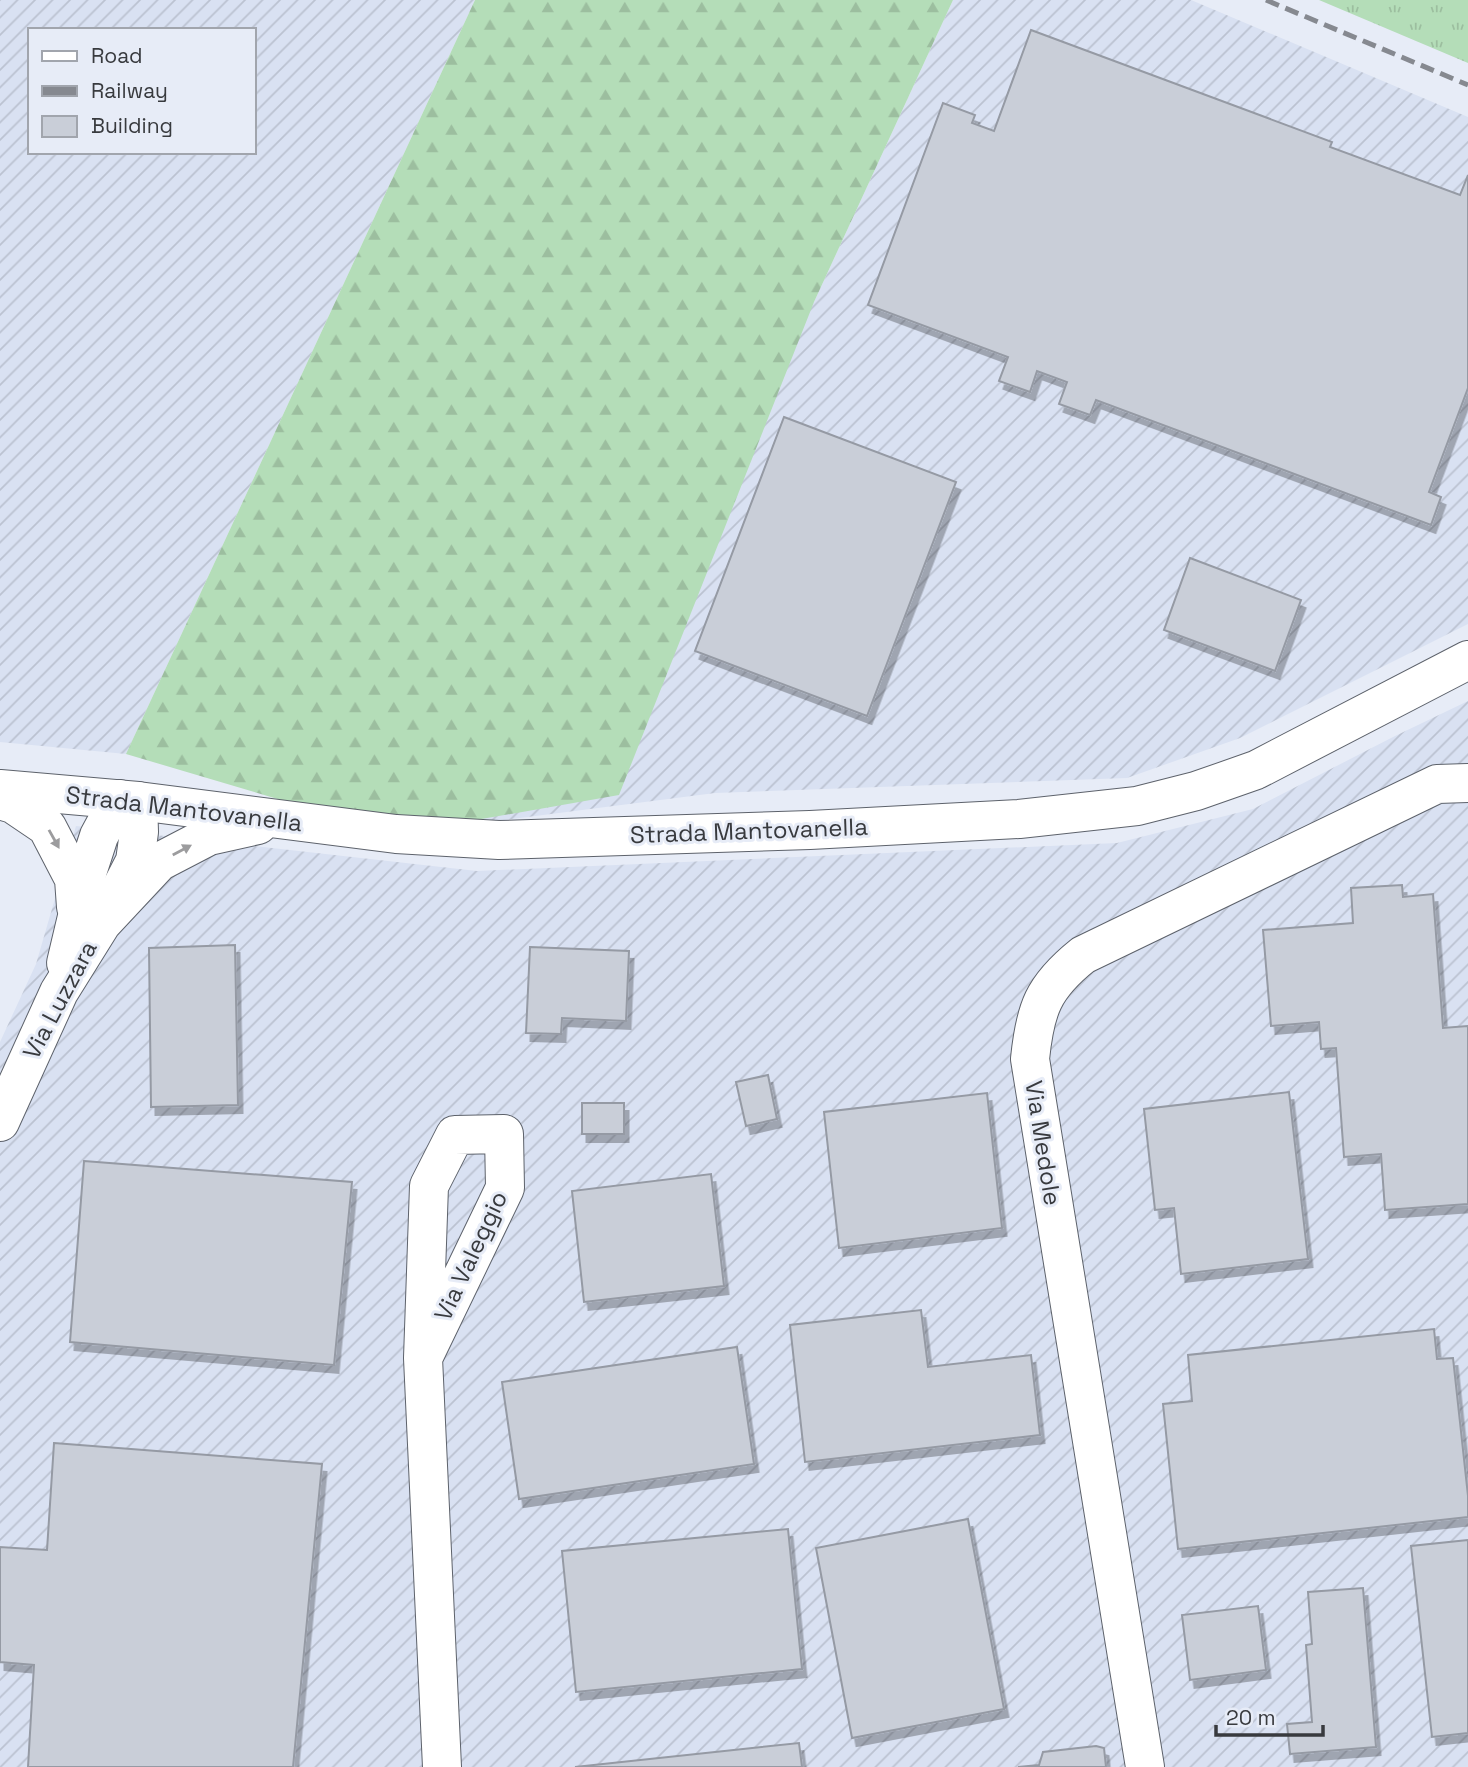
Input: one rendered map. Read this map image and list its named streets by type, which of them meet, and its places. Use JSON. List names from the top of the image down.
{
  "streets": {
    "street": [
      "Strada Mantovanella",
      "Via Luzzara",
      "Via Medole",
      "Via Valeggio"
    ]
  },
  "crossings": [
    ["Strada Mantovanella", "Via Luzzara"]
  ],
  "legend": ["Road", "Railway", "Building"],
  "scale_bar": "20 m"
}
